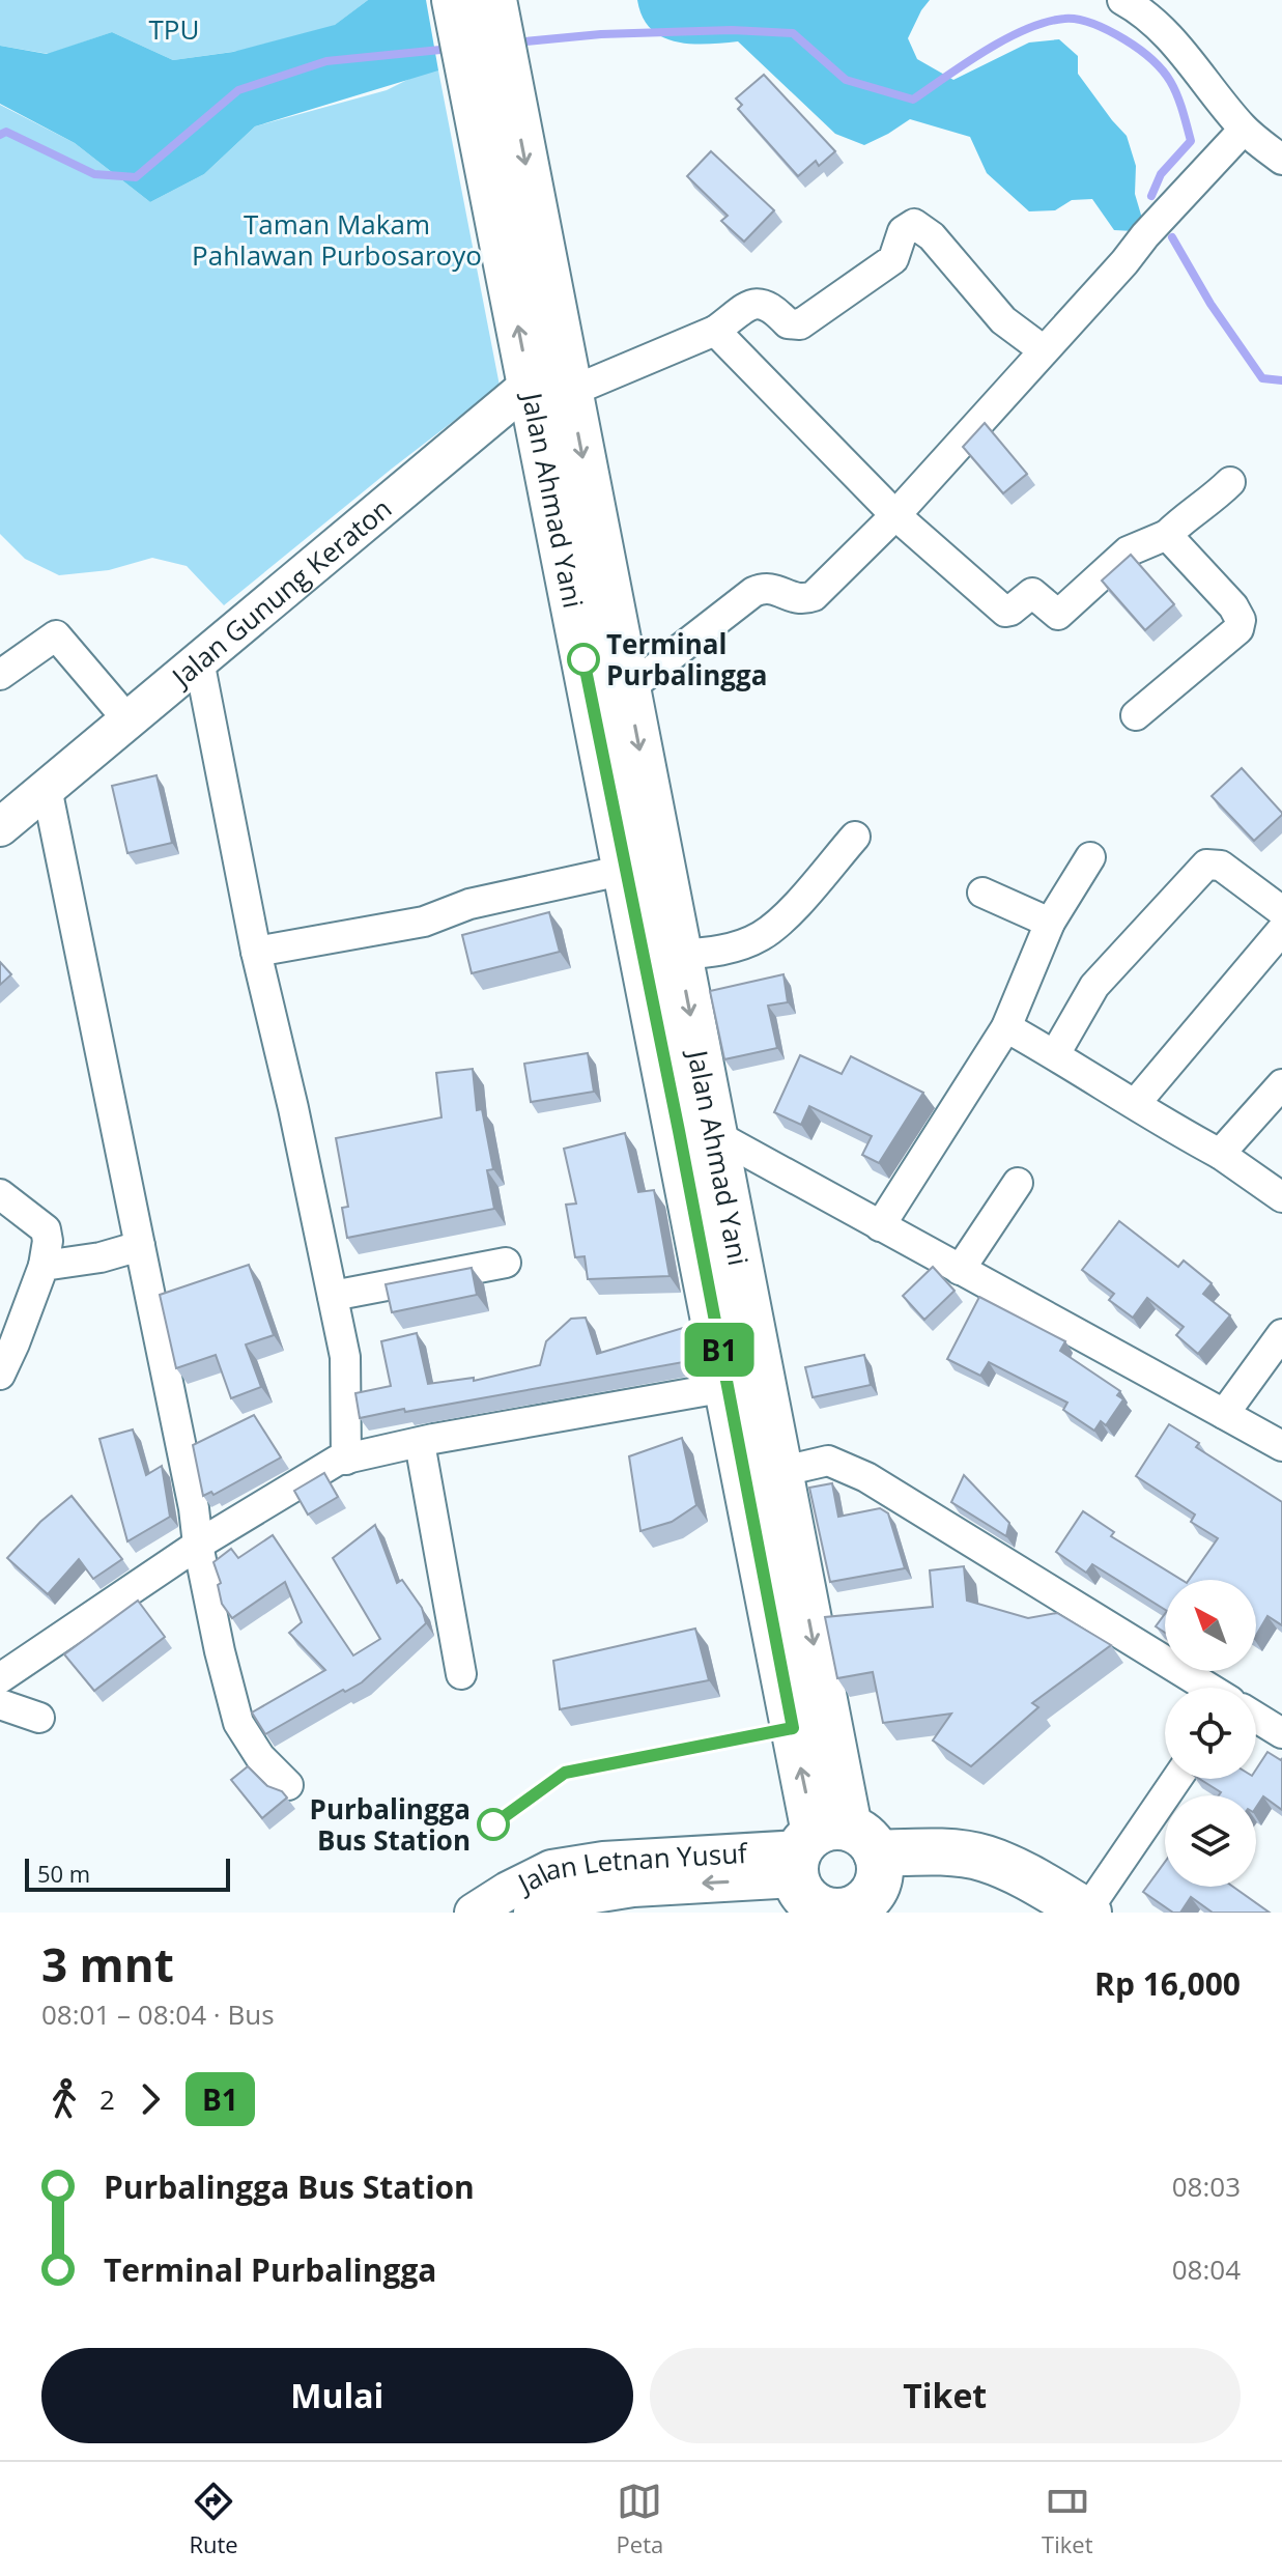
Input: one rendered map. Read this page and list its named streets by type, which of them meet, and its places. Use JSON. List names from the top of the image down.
{
  "streets": {
    "main road": ["Jalan Ahmad Yani"],
    "street": ["Jalan Gunung Keraton", "Jalan Letnan Yusuf"]
  },
  "crossings": [
    ["Jalan Ahmad Yani", "Jalan Gunung Keraton"],
    ["Jalan Ahmad Yani", "Jalan Letnan Yusuf"]
  ],
  "parks": ["TPU", "Taman Makam Pahlawan Purbosaroyo"],
  "places": ["Terminal Purbalingga", "Purbalingga Bus Station"],
  "lines": ["bus line B1"],
  "scale_bar": "50 m",
  "north": "top left",
  "page": {
    "on_map": "B1",
    "scale": "50 m",
    "heading": ["3 mnt", "08:01 – 08:04 · Bus", "Rp 16,000"],
    "legs": ["2", "B1"],
    "list": [
      {
        "name": "Purbalingga Bus Station",
        "value": "08:03"
      },
      {
        "name": "Terminal Purbalingga",
        "value": "08:04"
      }
    ],
    "buttons": ["Mulai", "Tiket"],
    "tabs": ["Rute", "Peta", "Tiket"]
  }
}
